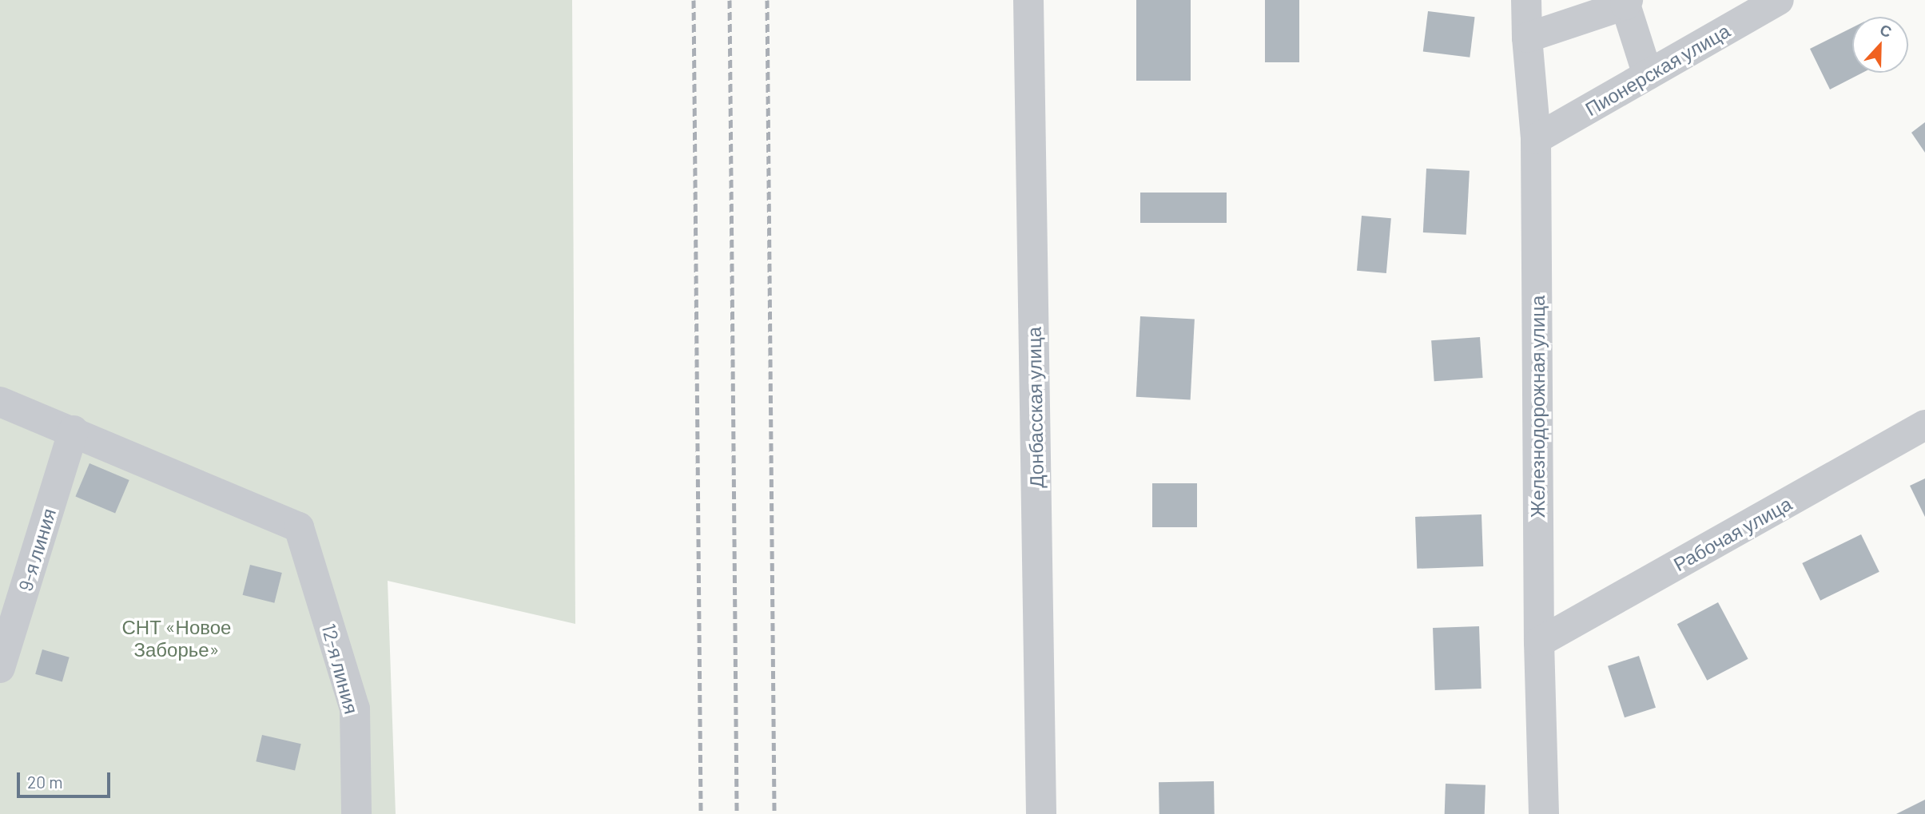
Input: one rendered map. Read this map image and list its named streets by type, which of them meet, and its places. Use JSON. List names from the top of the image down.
{
  "streets": {
    "street": [
      "Пионерская улица",
      "Железнодорожная улица",
      "Донбасская улица",
      "Рабочая улица",
      "9-я линия",
      "12-я линия"
    ]
  },
  "crossings": [
    ["Пионерская улица", "Железнодорожная улица"],
    ["Железнодорожная улица", "Рабочая улица"],
    ["9-я линия", "12-я линия"]
  ],
  "parks": ["СНТ «Новое Заборье»"],
  "scale_bar": "20 m",
  "north": "top"
}
